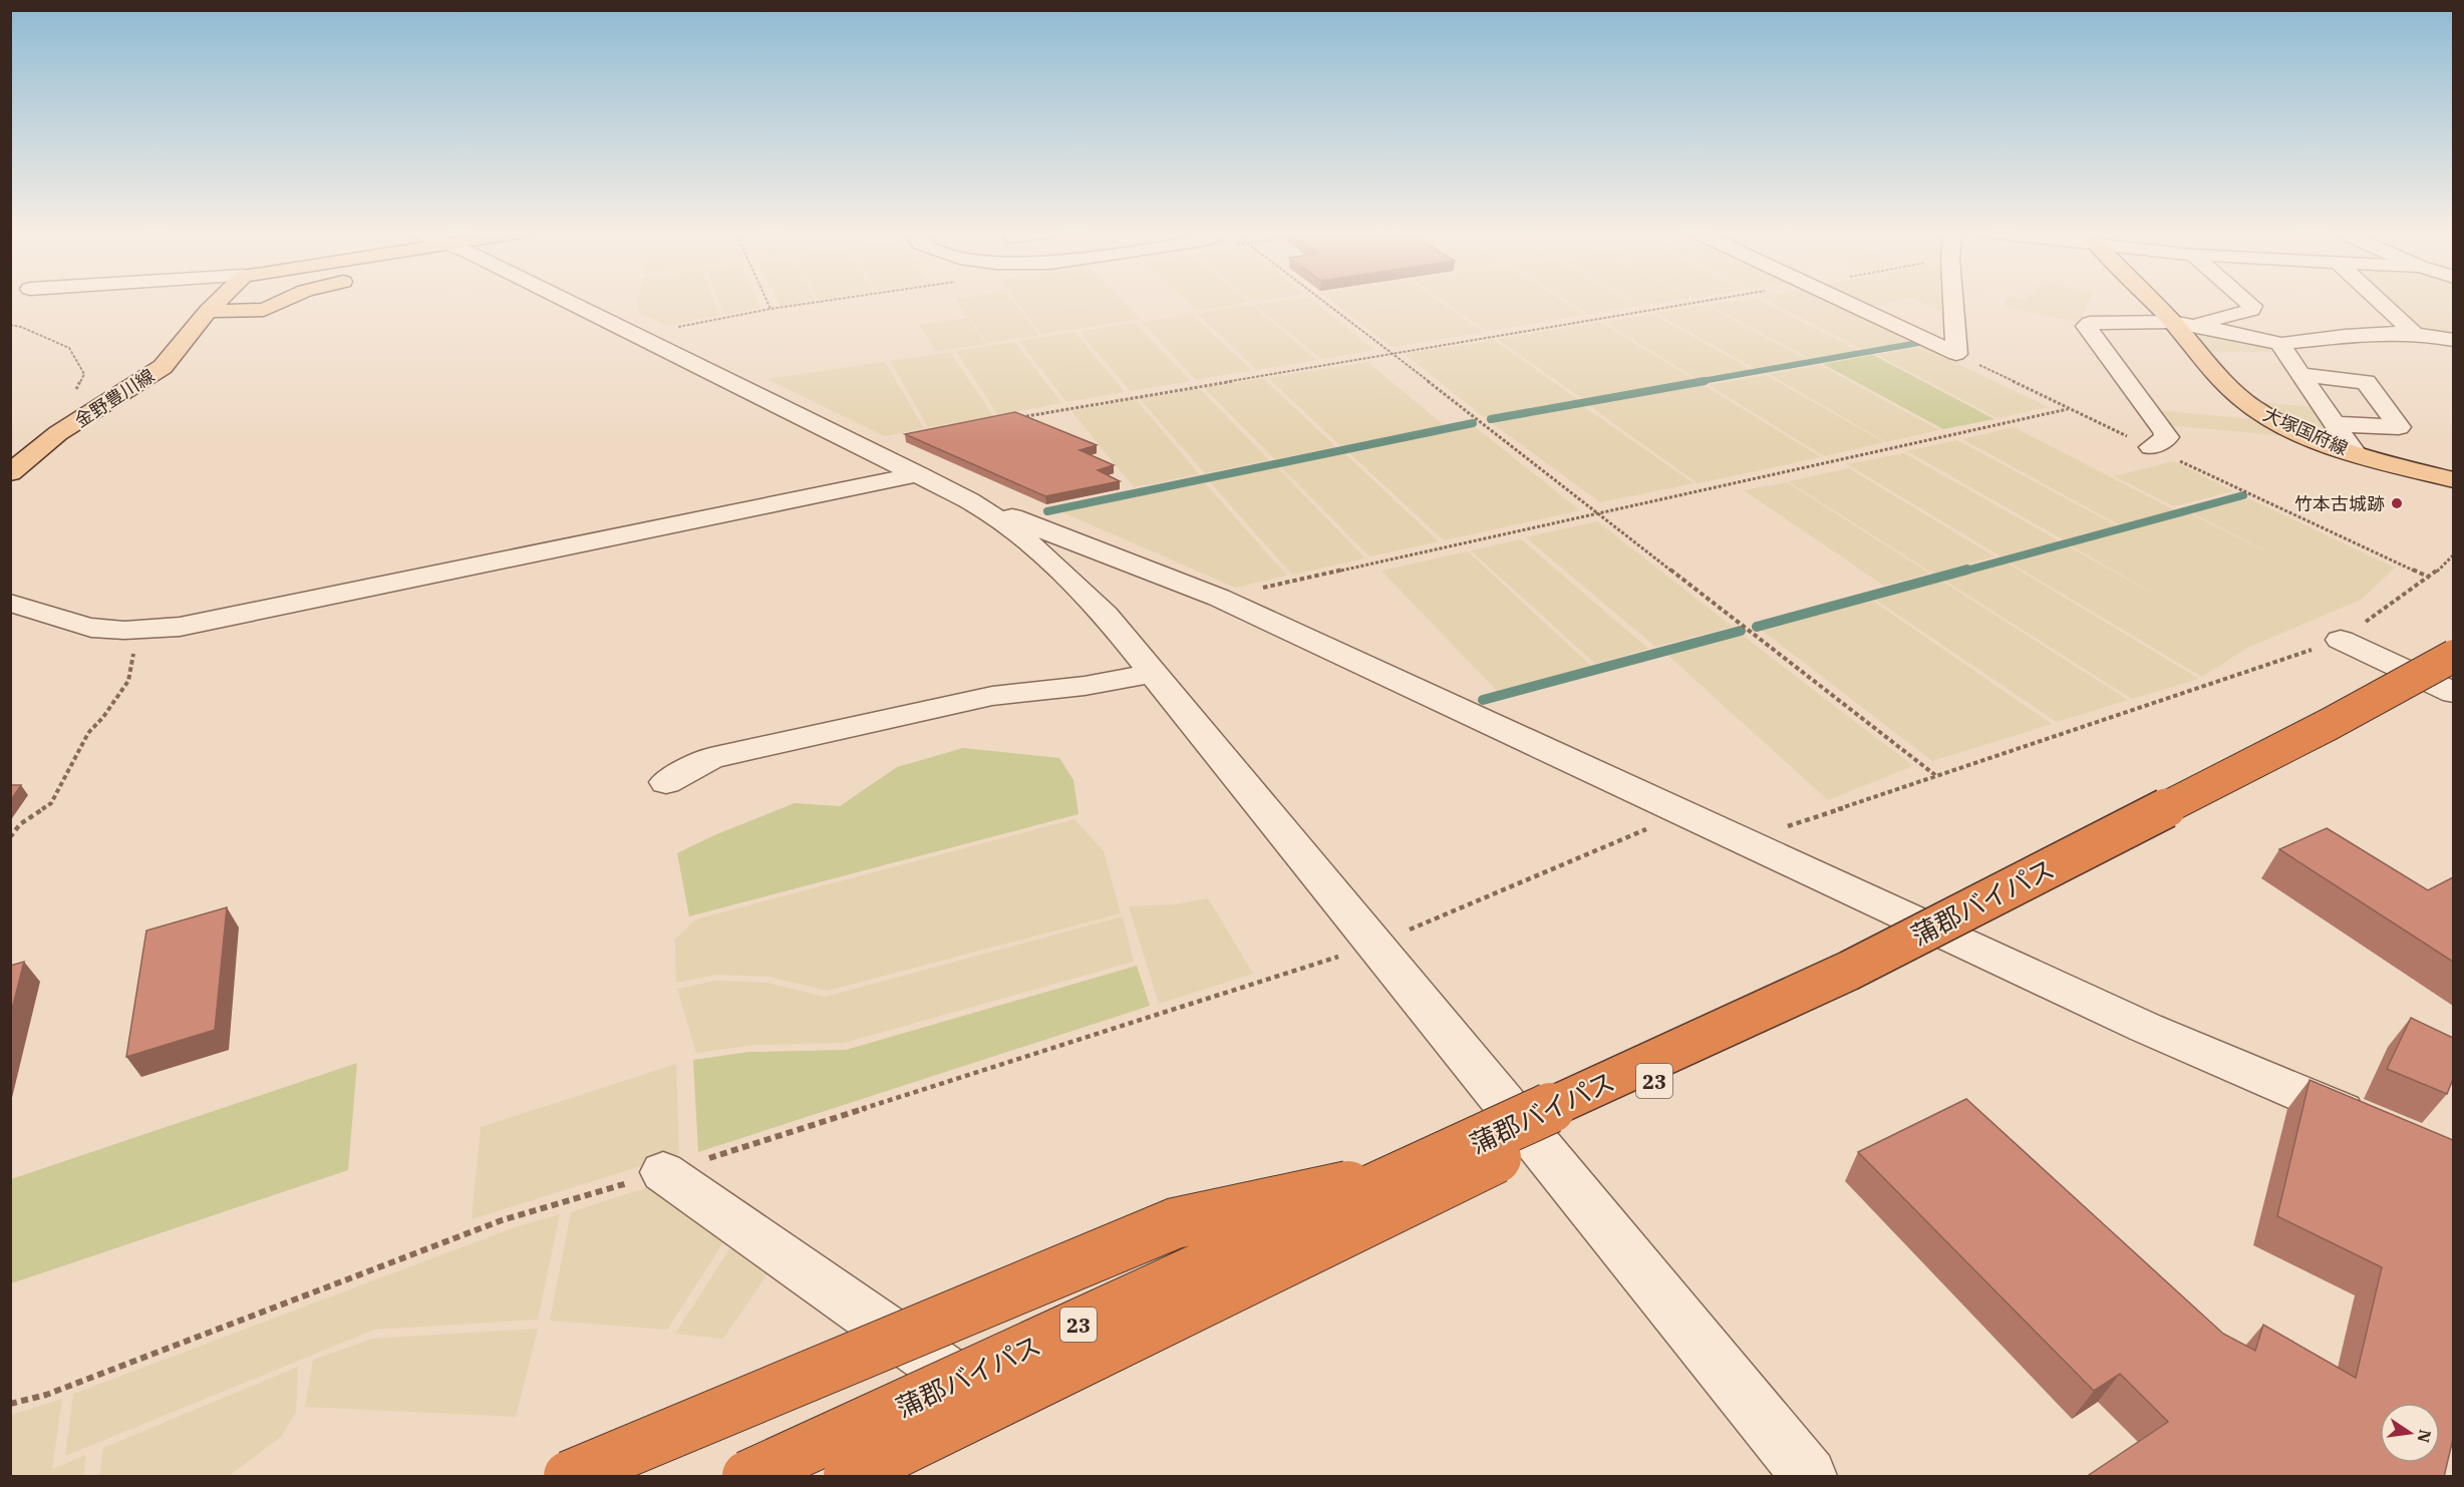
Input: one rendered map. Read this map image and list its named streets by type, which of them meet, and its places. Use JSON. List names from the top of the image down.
{
  "streets": {
    "highway": ["蒲郡バイパス", "23"],
    "main road": ["金野豊川線", "大塚国府線"]
  },
  "places": ["竹本古城跡"],
  "north": "right"
}
